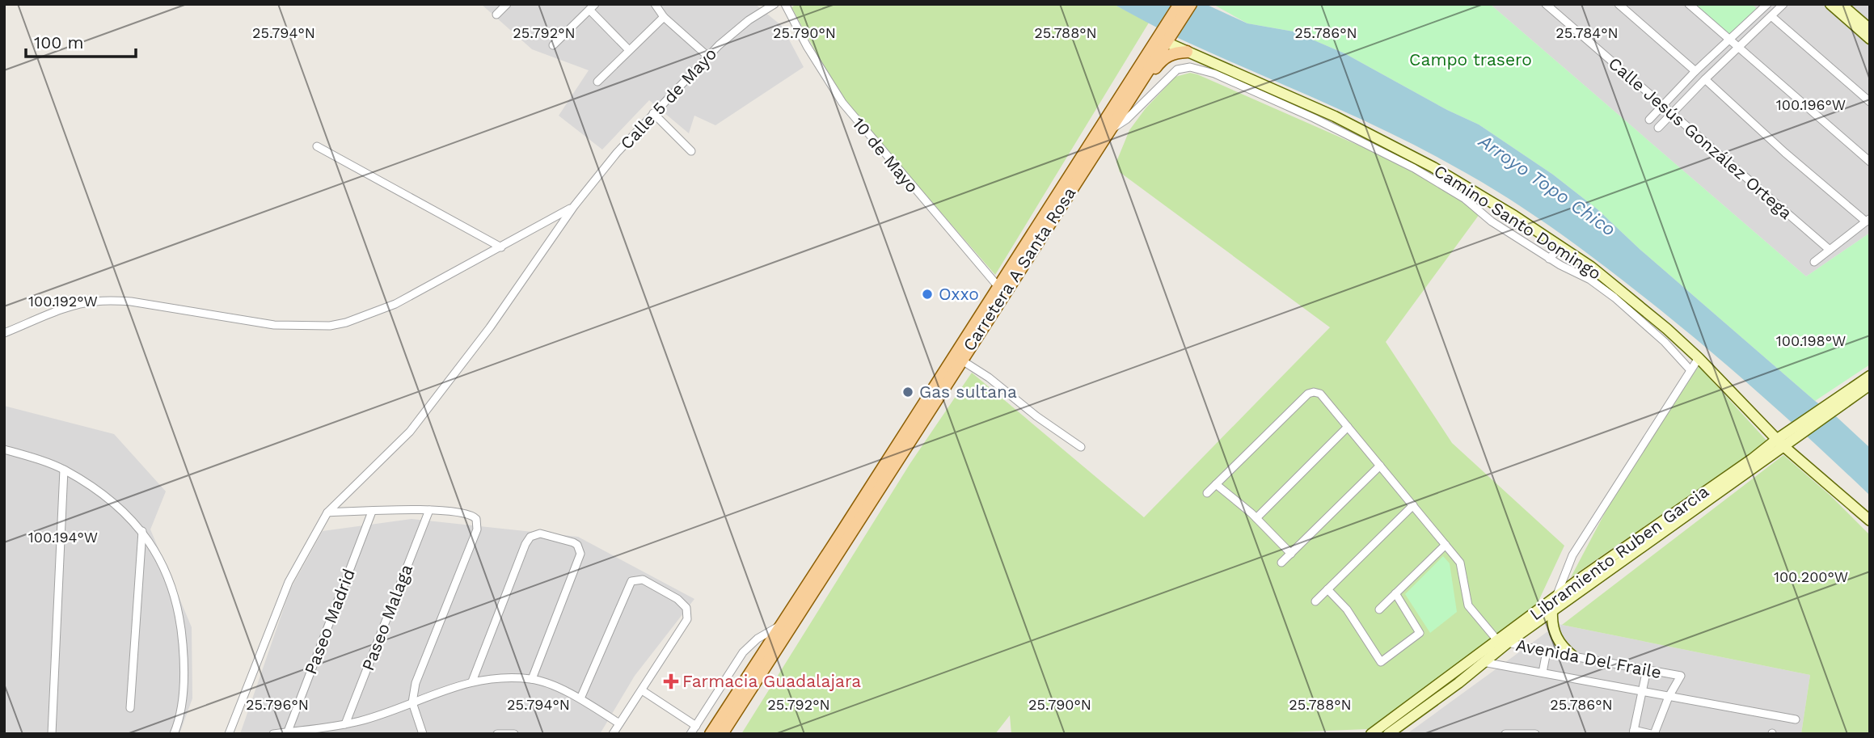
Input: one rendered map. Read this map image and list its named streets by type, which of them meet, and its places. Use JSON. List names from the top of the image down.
{
  "streets": {
    "main road": ["Carretera A Santa Rosa"],
    "street": [
      "Calle 5 de Mayo",
      "Calle Jesús González Ortega",
      "10 de Mayo",
      "Camino Santo Domingo",
      "Libramiento Ruben Garcia",
      "Paseo Malaga",
      "Paseo Madrid",
      "Avenida Del Fraile"
    ]
  },
  "crossings": [
    ["10 de Mayo", "Carretera A Santa Rosa"],
    ["Camino Santo Domingo", "Carretera A Santa Rosa"],
    ["Camino Santo Domingo", "Libramiento Ruben Garcia"],
    ["Libramiento Ruben Garcia", "Avenida Del Fraile"]
  ],
  "water": ["Arroyo Topo Chico"],
  "parks": ["Campo trasero"],
  "places": {
    "other": ["Oxxo", "Gas sultana"],
    "health": ["Farmacia Guadalajara"]
  },
  "scale_bar": "100 m",
  "coordinates": [
    "25.794°N",
    "25.792°N",
    "25.790°N",
    "25.788°N",
    "25.786°N",
    "25.784°N",
    "100.196°W",
    "100.192°W",
    "100.198°W",
    "100.194°W",
    "100.200°W",
    "25.796°N"
  ]
}
